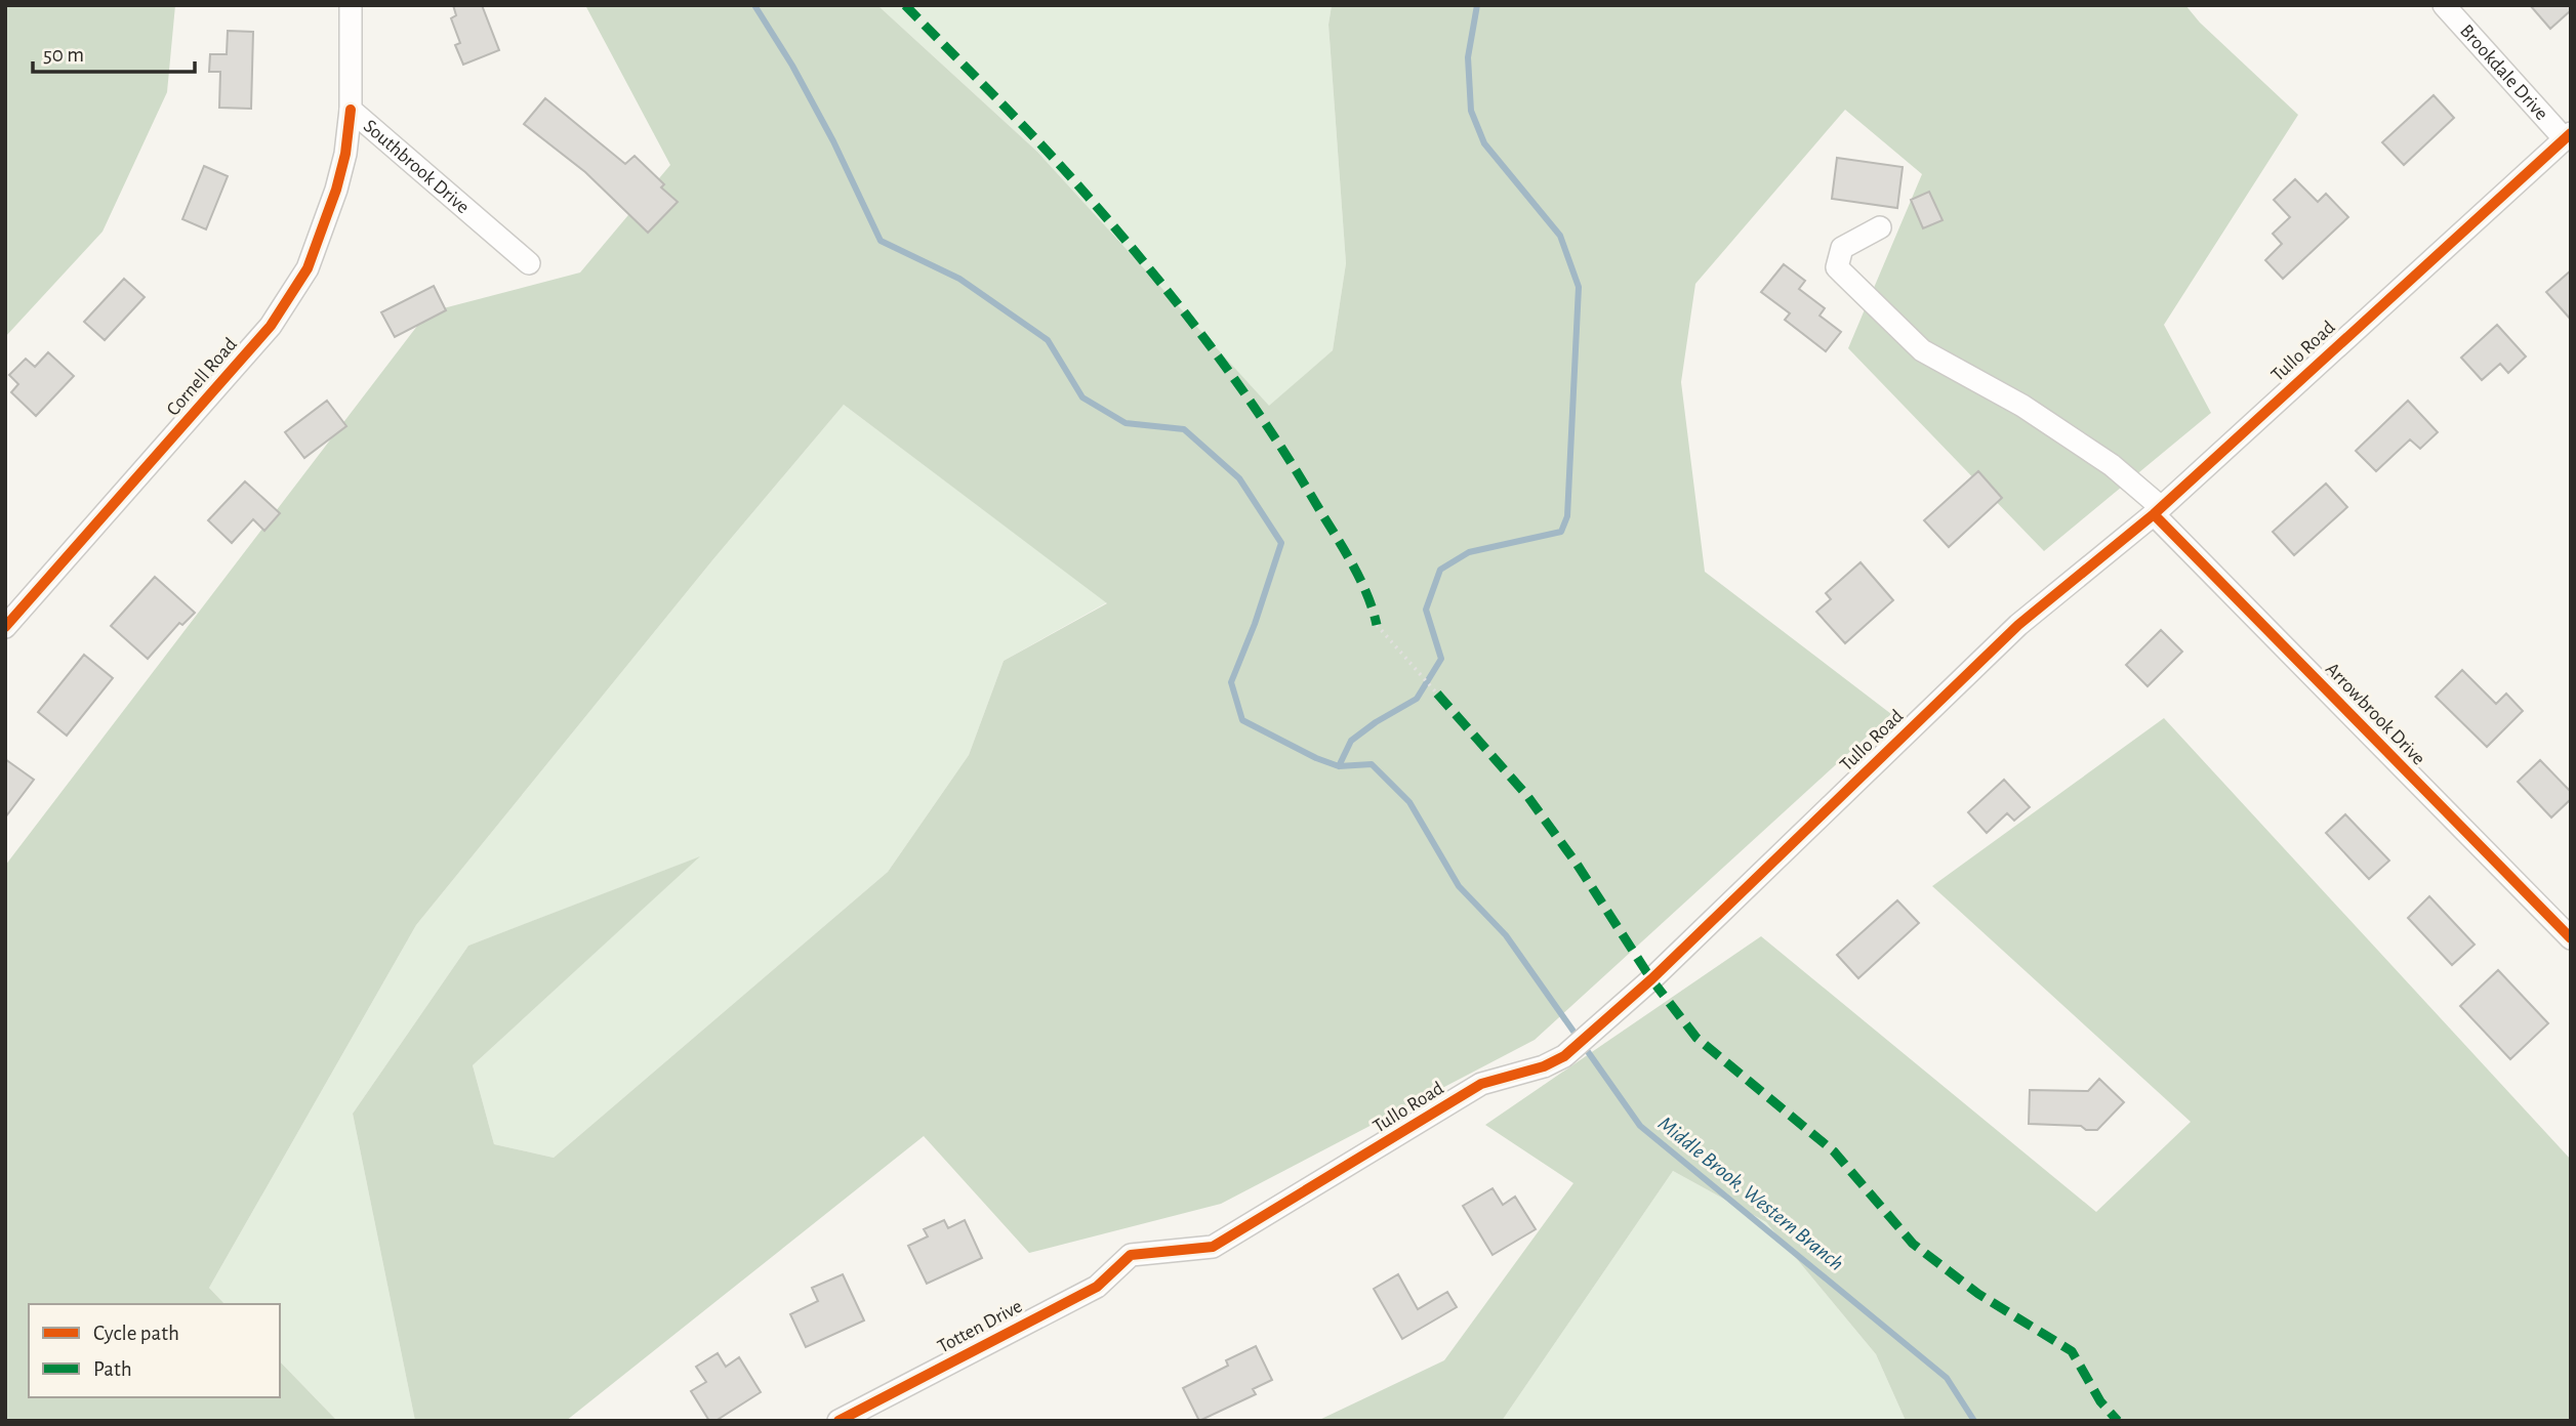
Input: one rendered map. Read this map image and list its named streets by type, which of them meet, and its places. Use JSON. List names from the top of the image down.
{
  "streets": {
    "street": [
      "Brookdale Drive",
      "Southbrook Drive",
      "Tullo Road",
      "Cornell Road",
      "Arrowbrook Drive",
      "Totten Drive"
    ]
  },
  "crossings": [
    ["Brookdale Drive", "Tullo Road"],
    ["Southbrook Drive", "Cornell Road"],
    ["Tullo Road", "Arrowbrook Drive"],
    ["Tullo Road", "Totten Drive"]
  ],
  "water": ["Middle Brook, Western Branch"],
  "legend": ["Cycle path", "Path"],
  "scale_bar": "50 m"
}
